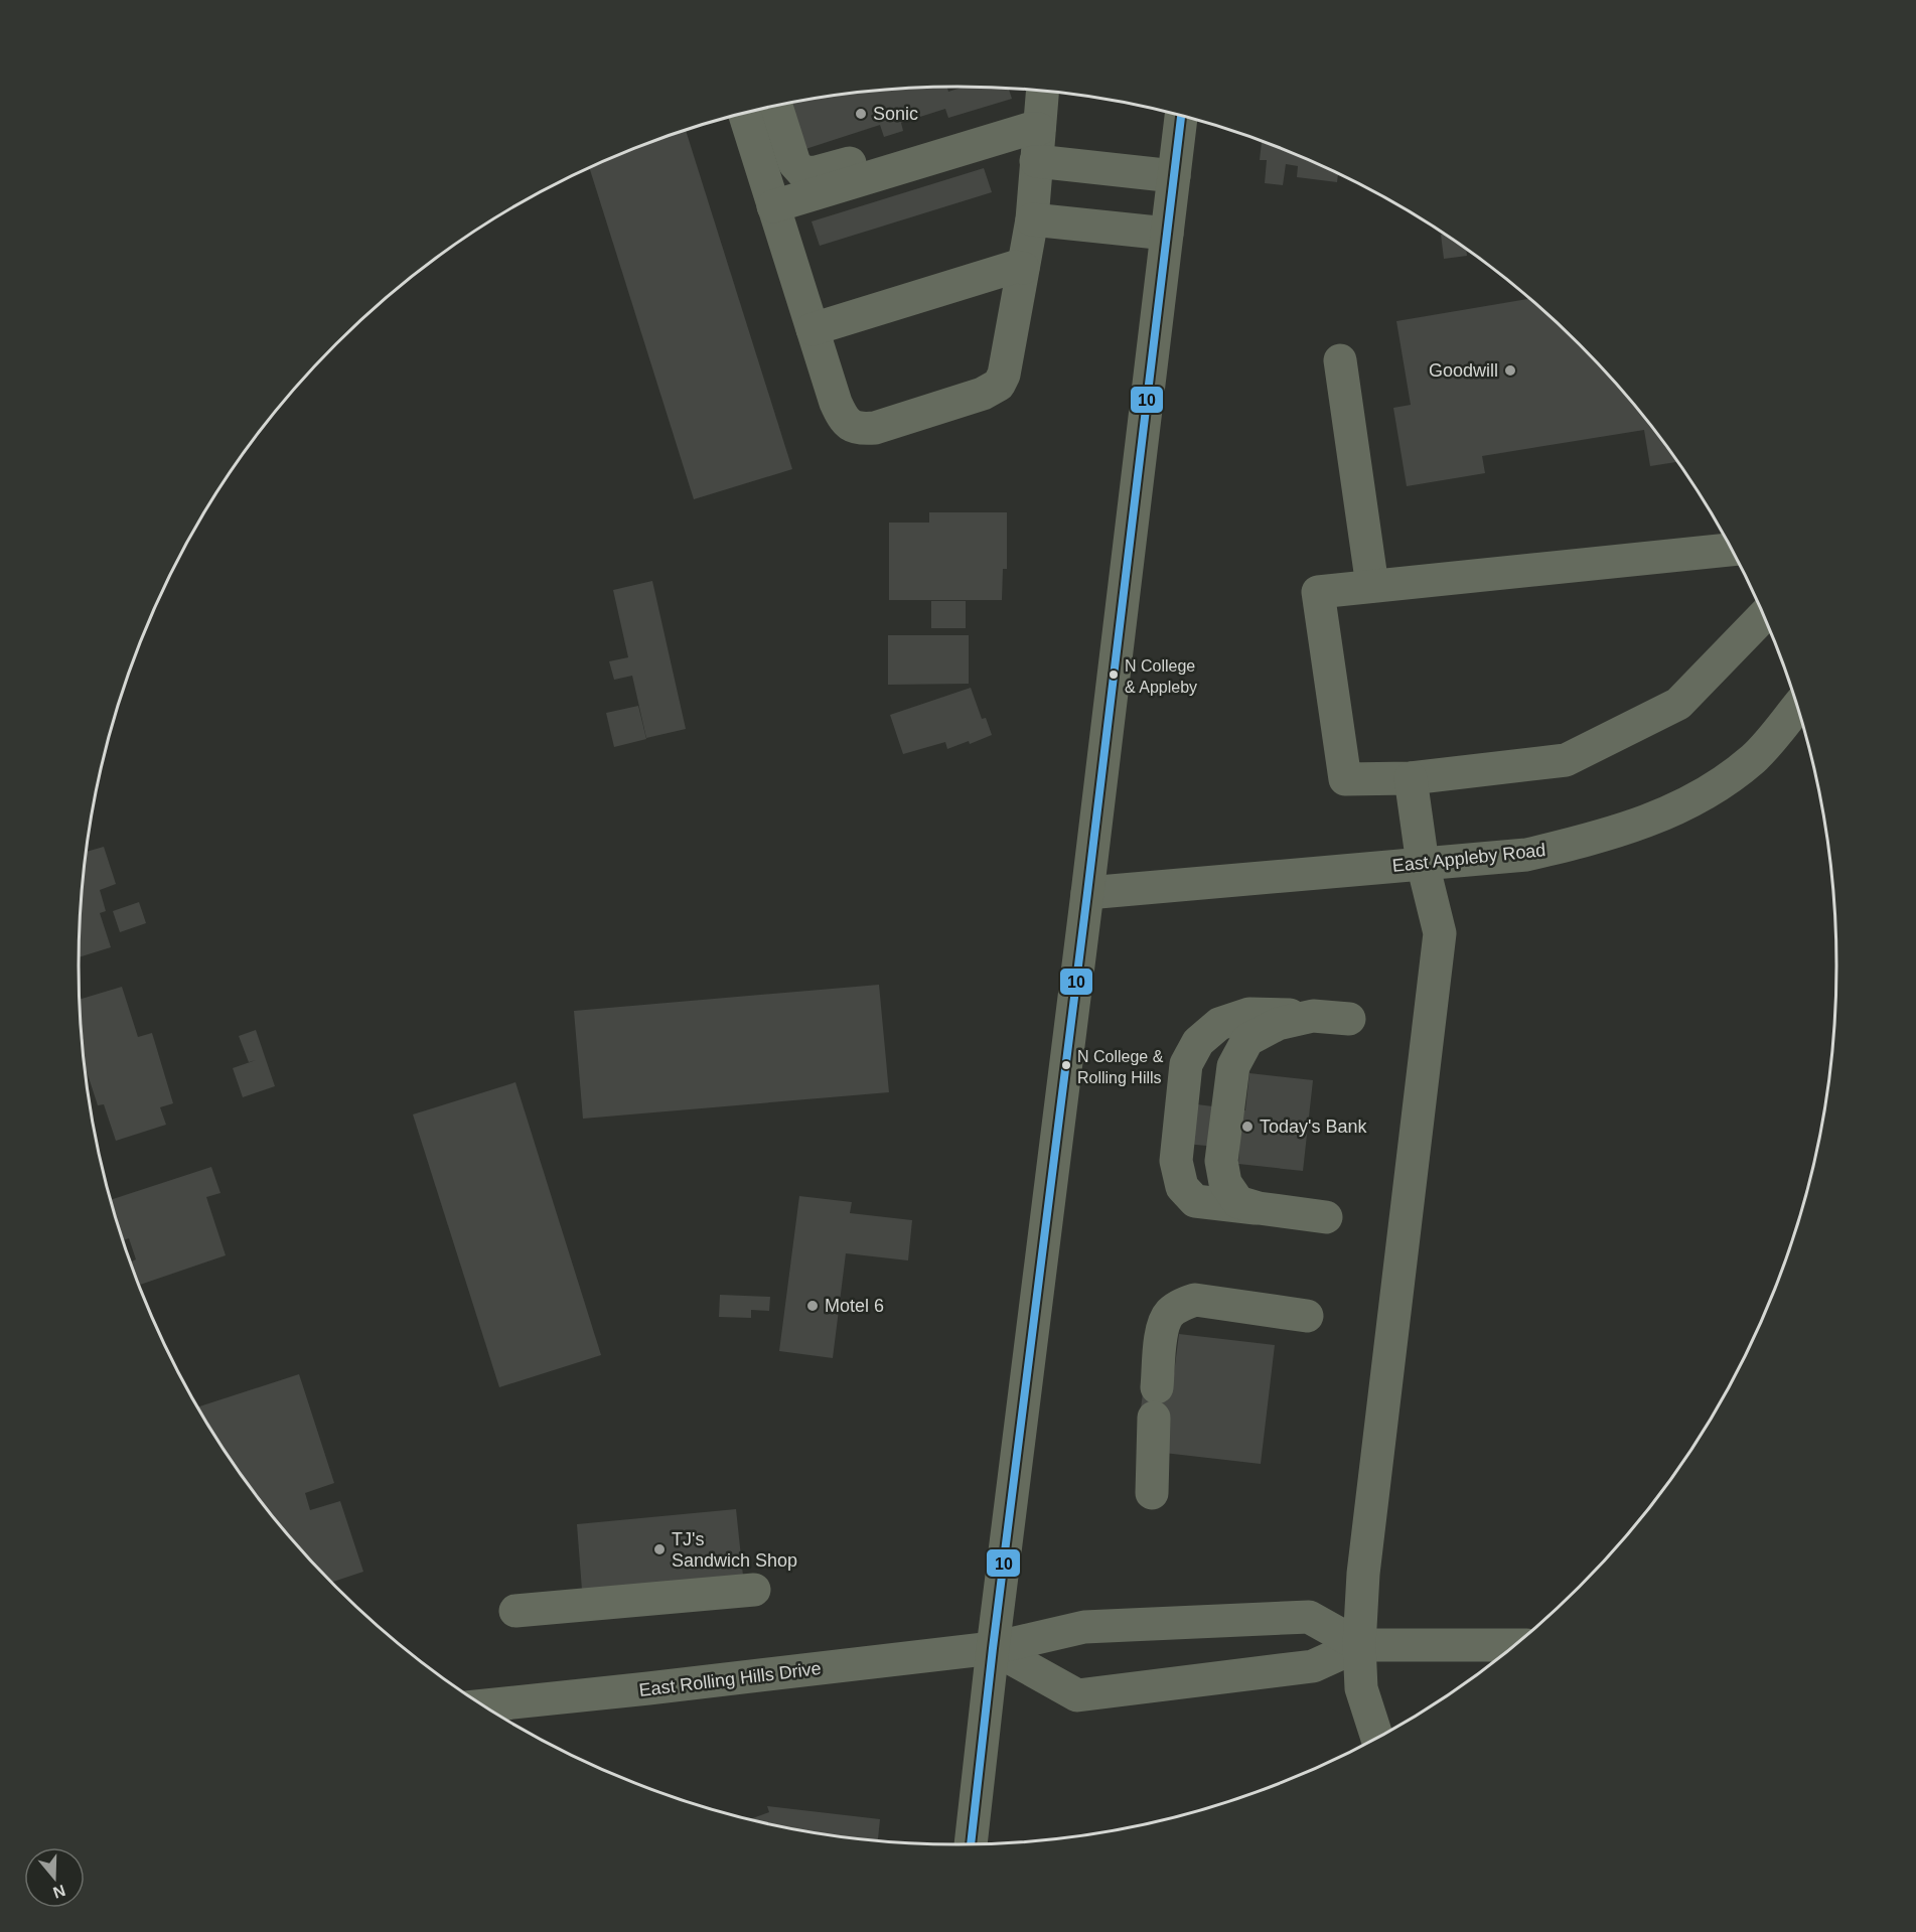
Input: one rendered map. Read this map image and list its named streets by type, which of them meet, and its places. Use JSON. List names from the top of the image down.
{
  "streets": {
    "street": ["East Appleby Road", "East Rolling Hills Drive"]
  },
  "places": [
    "Sonic",
    "Goodwill",
    "N College & Appleby",
    "N College & Rolling Hills",
    "Today's Bank",
    "Motel 6",
    "TJ's Sandwich Shop"
  ],
  "lines": ["transit line 10"],
  "north": "bottom"
}
